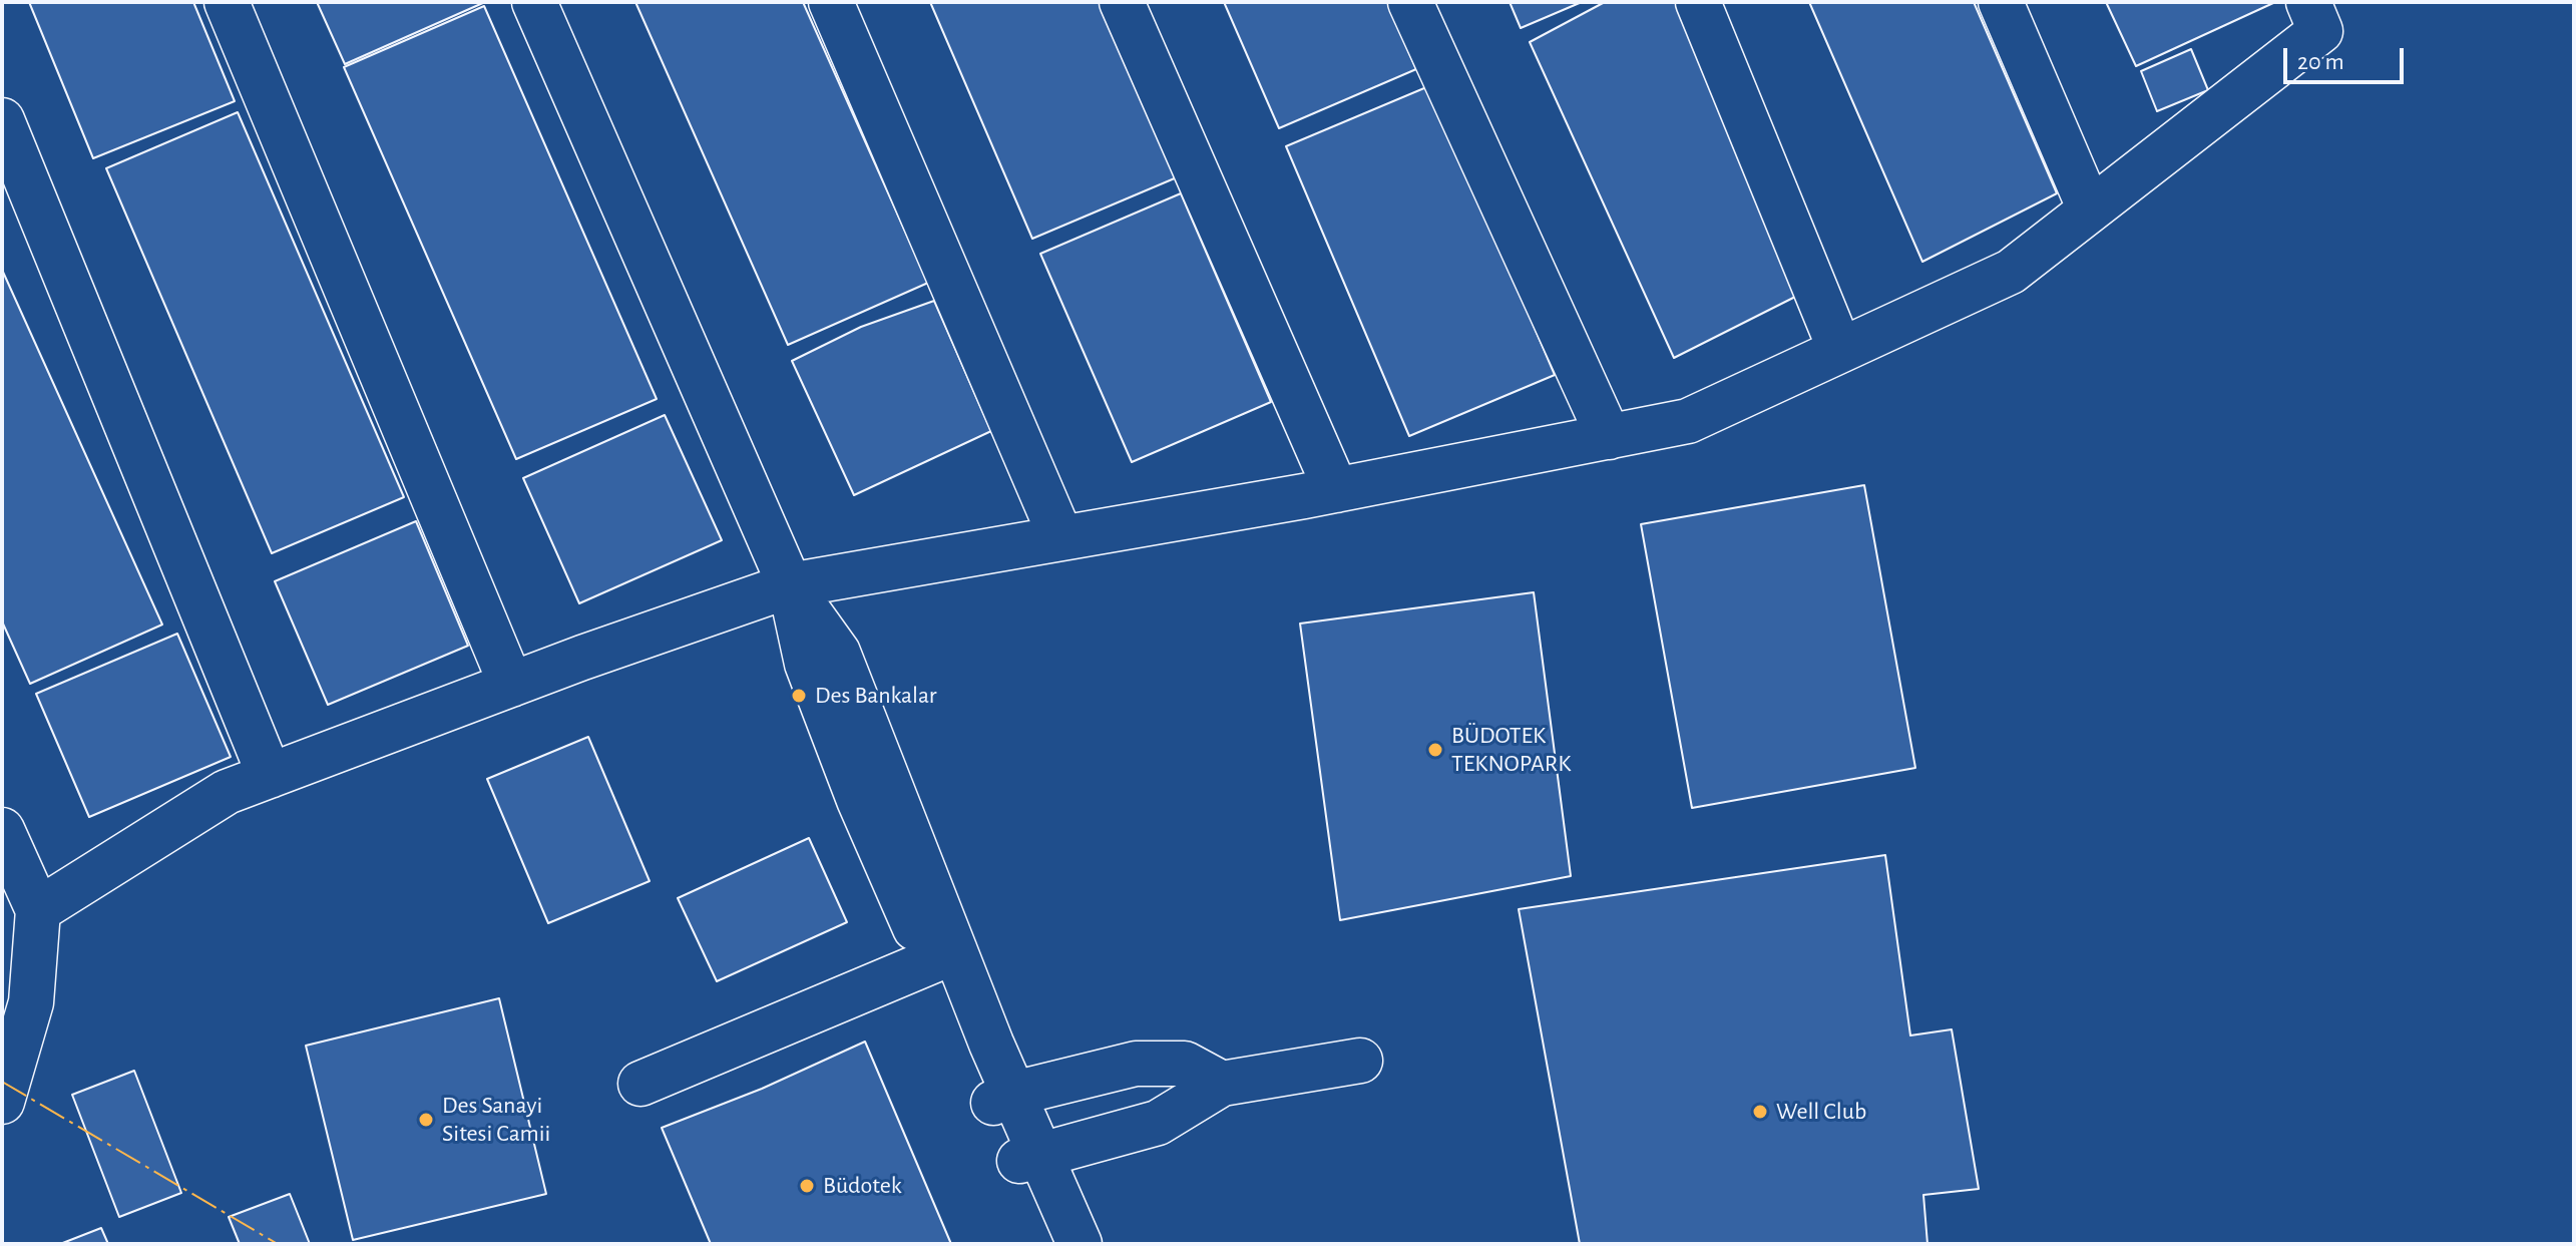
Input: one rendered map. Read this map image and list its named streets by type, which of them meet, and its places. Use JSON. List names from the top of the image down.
{
  "places": [
    "Des Bankalar",
    "BÜDOTEK TEKNOPARK",
    "Well Club",
    "Des Sanayi Sitesi Camii",
    "Büdotek"
  ],
  "scale_bar": "20 m"
}
